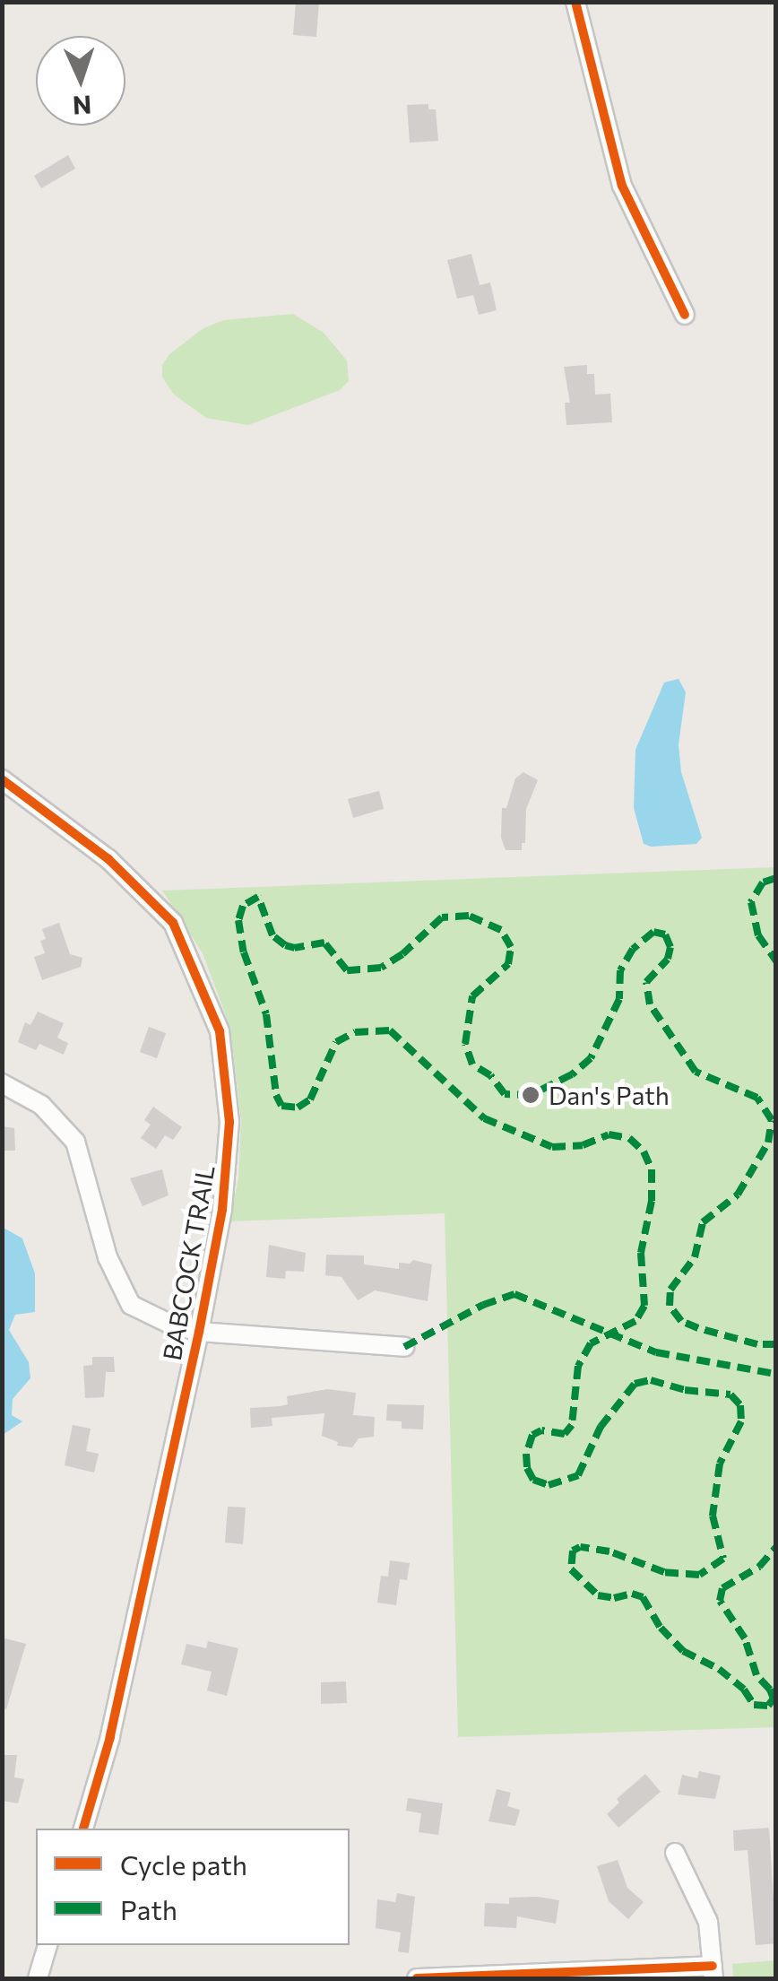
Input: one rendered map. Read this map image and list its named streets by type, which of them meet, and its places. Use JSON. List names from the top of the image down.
{
  "streets": {
    "street": ["BABCOCK TRAIL"]
  },
  "places": ["Dan's Path"],
  "legend": ["Cycle path", "Path"],
  "north": "bottom"
}
